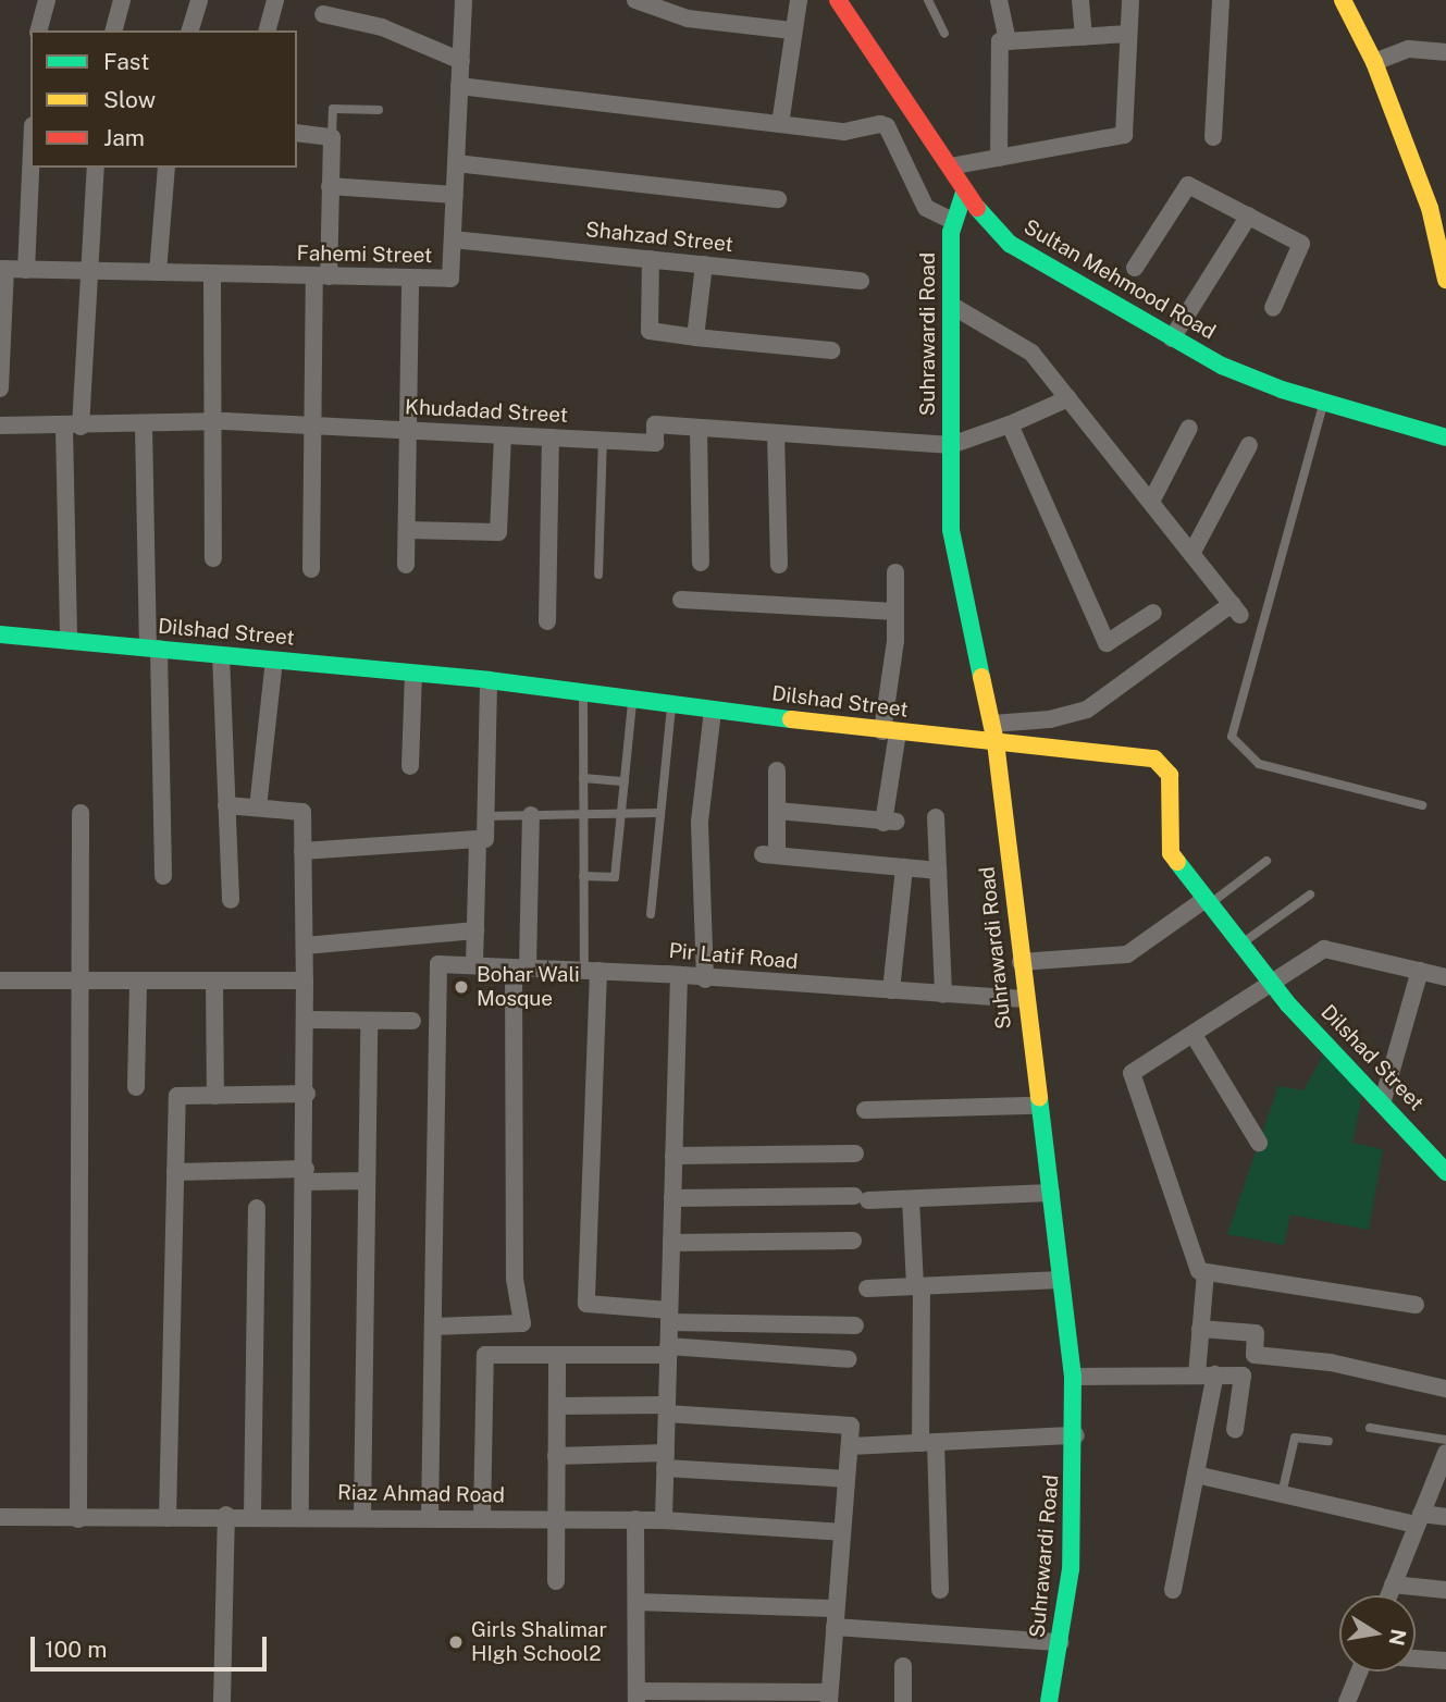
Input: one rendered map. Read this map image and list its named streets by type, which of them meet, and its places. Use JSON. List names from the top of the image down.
{
  "streets": {
    "street": [
      "Shahzad Street",
      "Fahemi Street",
      "Sultan Mehmood Road",
      "Suhrawardi Road",
      "Khudadad Street",
      "Dilshad Street",
      "Pir Latif Road",
      "Riaz Ahmad Road"
    ]
  },
  "crossings": [
    ["Shahzad Street", "Fahemi Street"],
    ["Sultan Mehmood Road", "Suhrawardi Road"],
    ["Suhrawardi Road", "Khudadad Street"],
    ["Suhrawardi Road", "Dilshad Street"],
    ["Suhrawardi Road", "Pir Latif Road"]
  ],
  "places": ["Bohar Wali Mosque", "Girls Shalimar HIgh School2"],
  "legend": ["Fast", "Slow", "Jam"],
  "scale_bar": "100 m",
  "north": "right"
}
